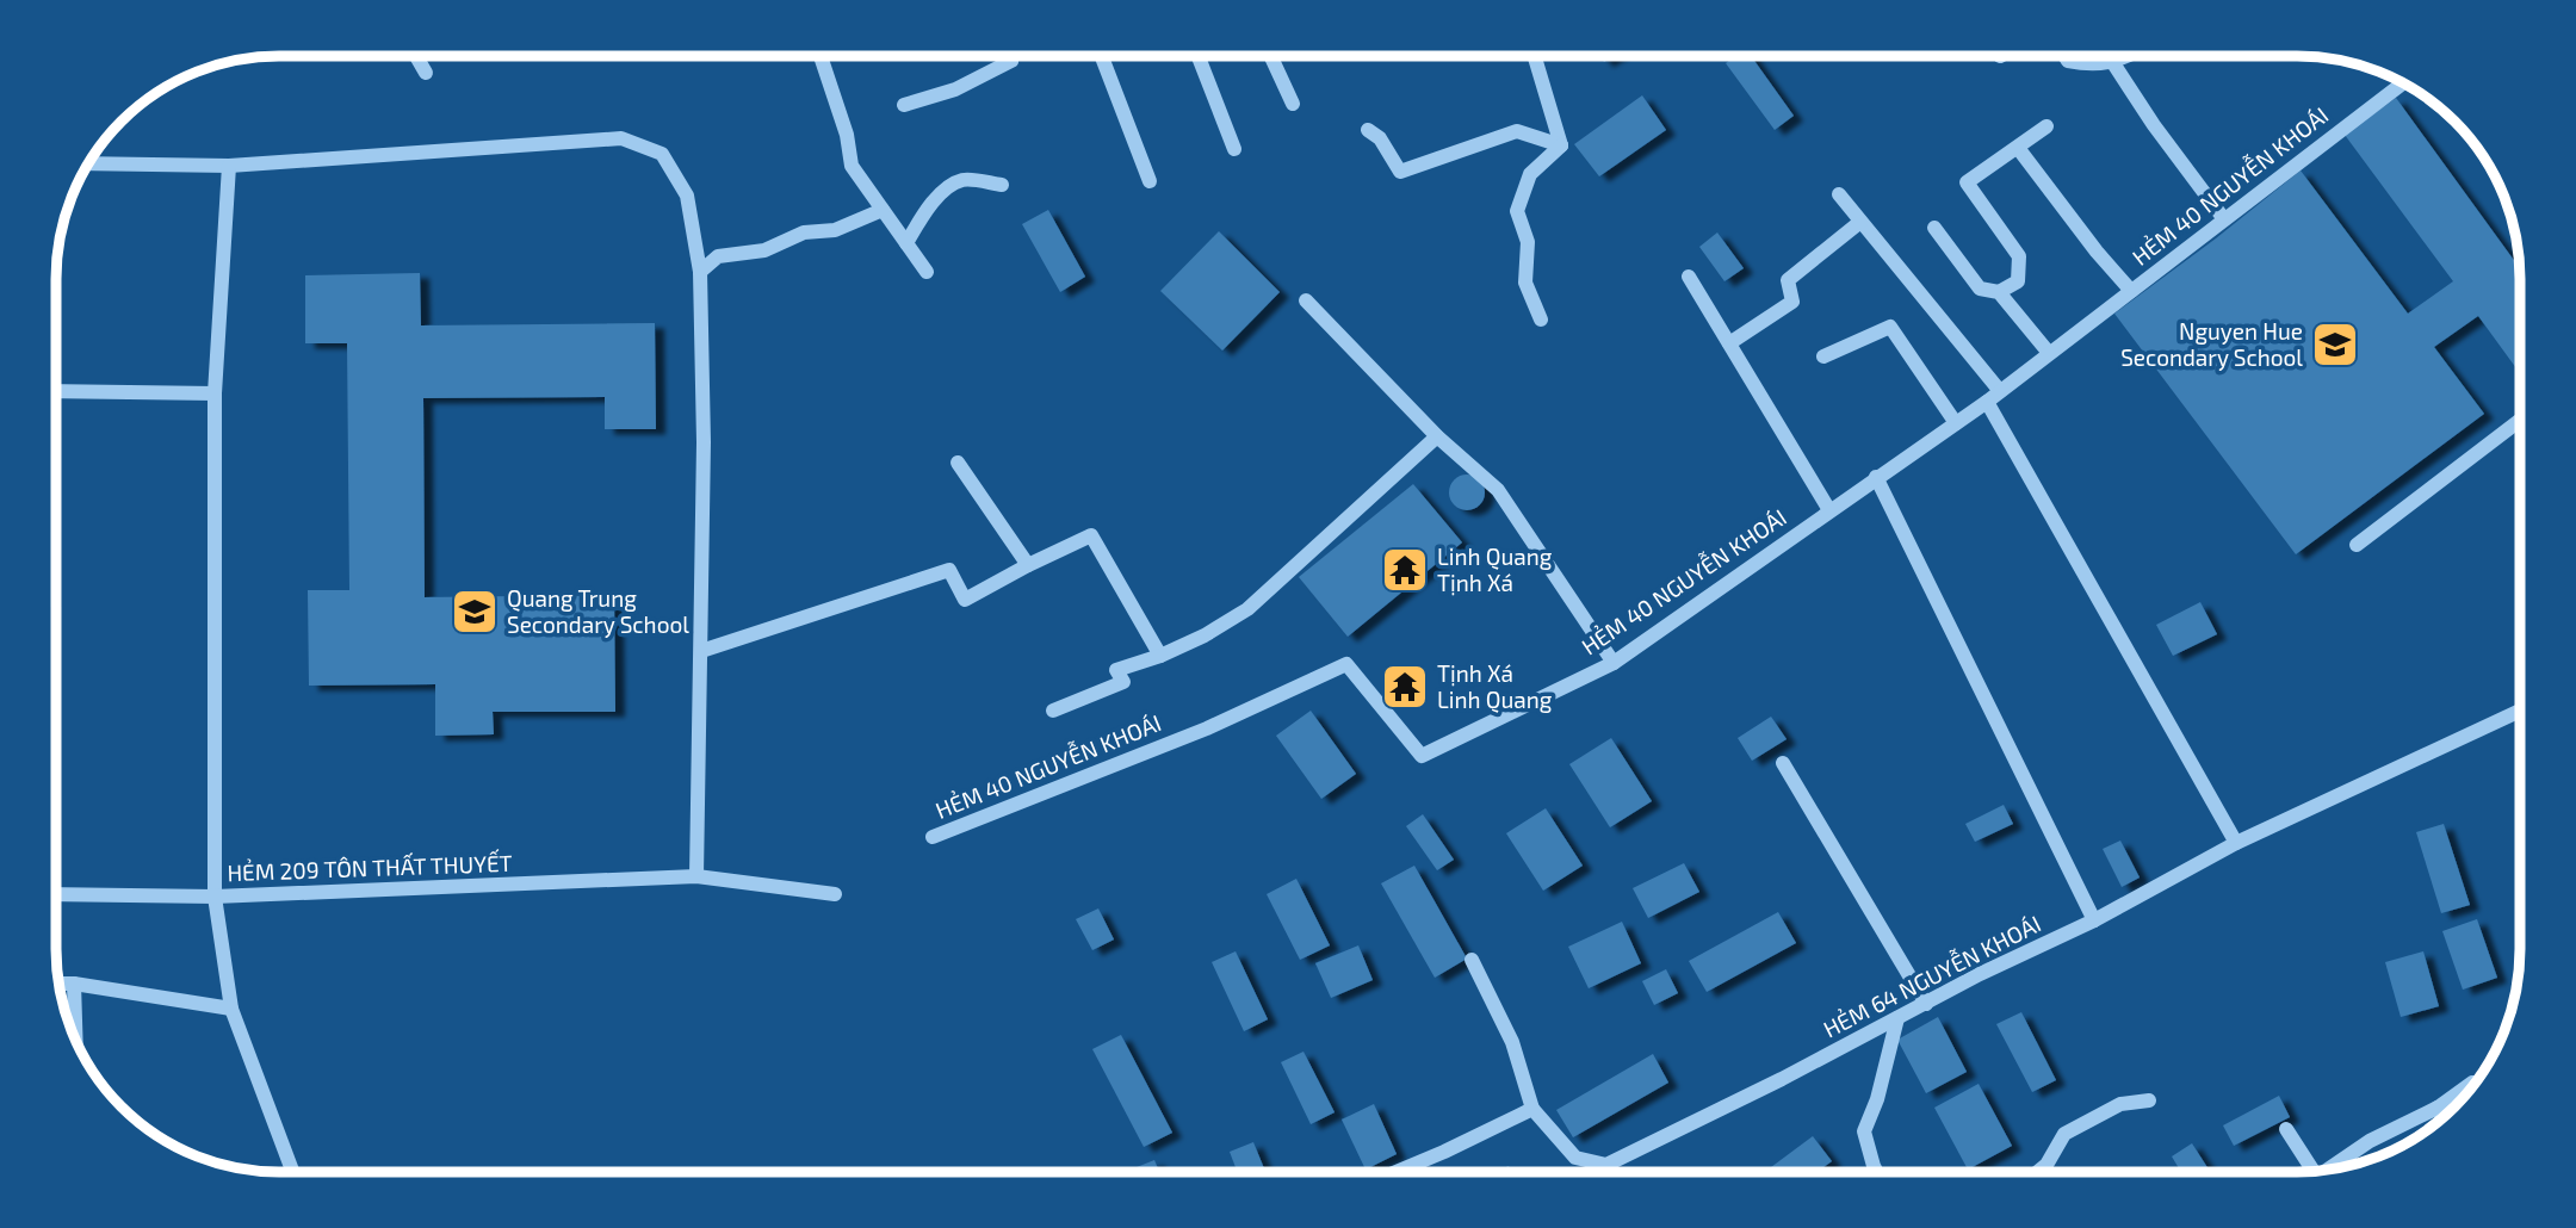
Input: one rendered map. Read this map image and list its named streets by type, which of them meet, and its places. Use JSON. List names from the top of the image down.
{
  "streets": {
    "street": ["HẺM 40 NGUYỄN KHOÁI", "HẺM 209 TÔN THẤT THUYẾT", "HẺM 64 NGUYỄN KHOÁI"]
  },
  "places": {
    "school or university": ["Nguyen Hue Secondary School", "Quang Trung Secondary School"],
    "temple": ["Linh Quang Tịnh Xá", "Tịnh Xá Linh Quang"]
  }
}
